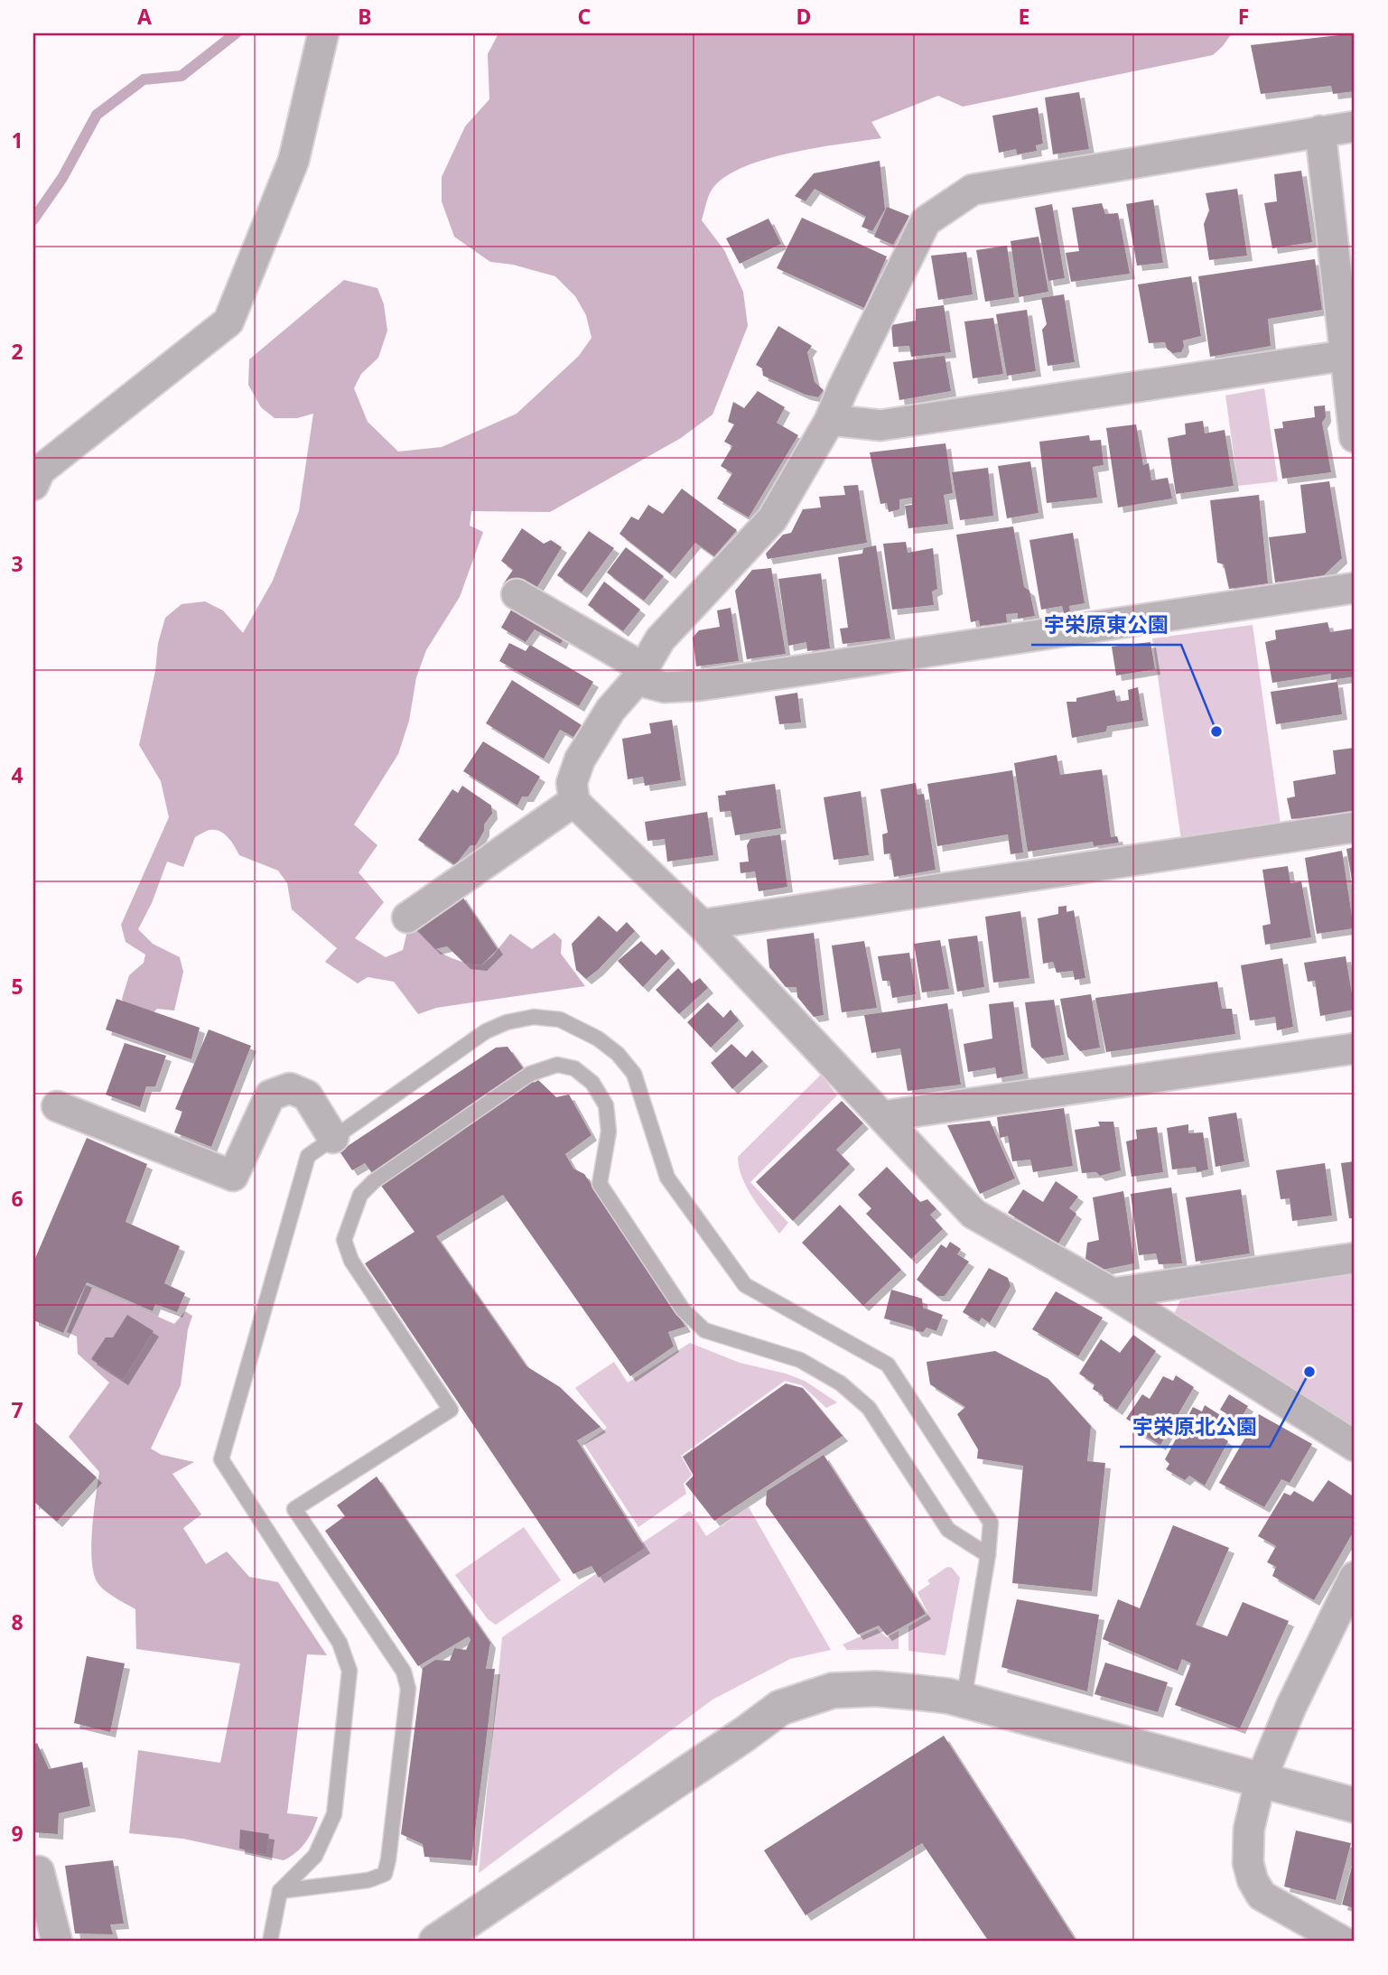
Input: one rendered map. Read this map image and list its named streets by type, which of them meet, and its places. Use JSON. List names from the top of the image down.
{
  "places": ["宇栄原東公園", "宇栄原北公園"],
  "grid": {
    "columns": [
      "A",
      "B",
      "C",
      "D",
      "E",
      "F"
    ],
    "rows": [
      "1",
      "2",
      "3",
      "4",
      "5",
      "6",
      "7",
      "8",
      "9"
    ]
  }
}
